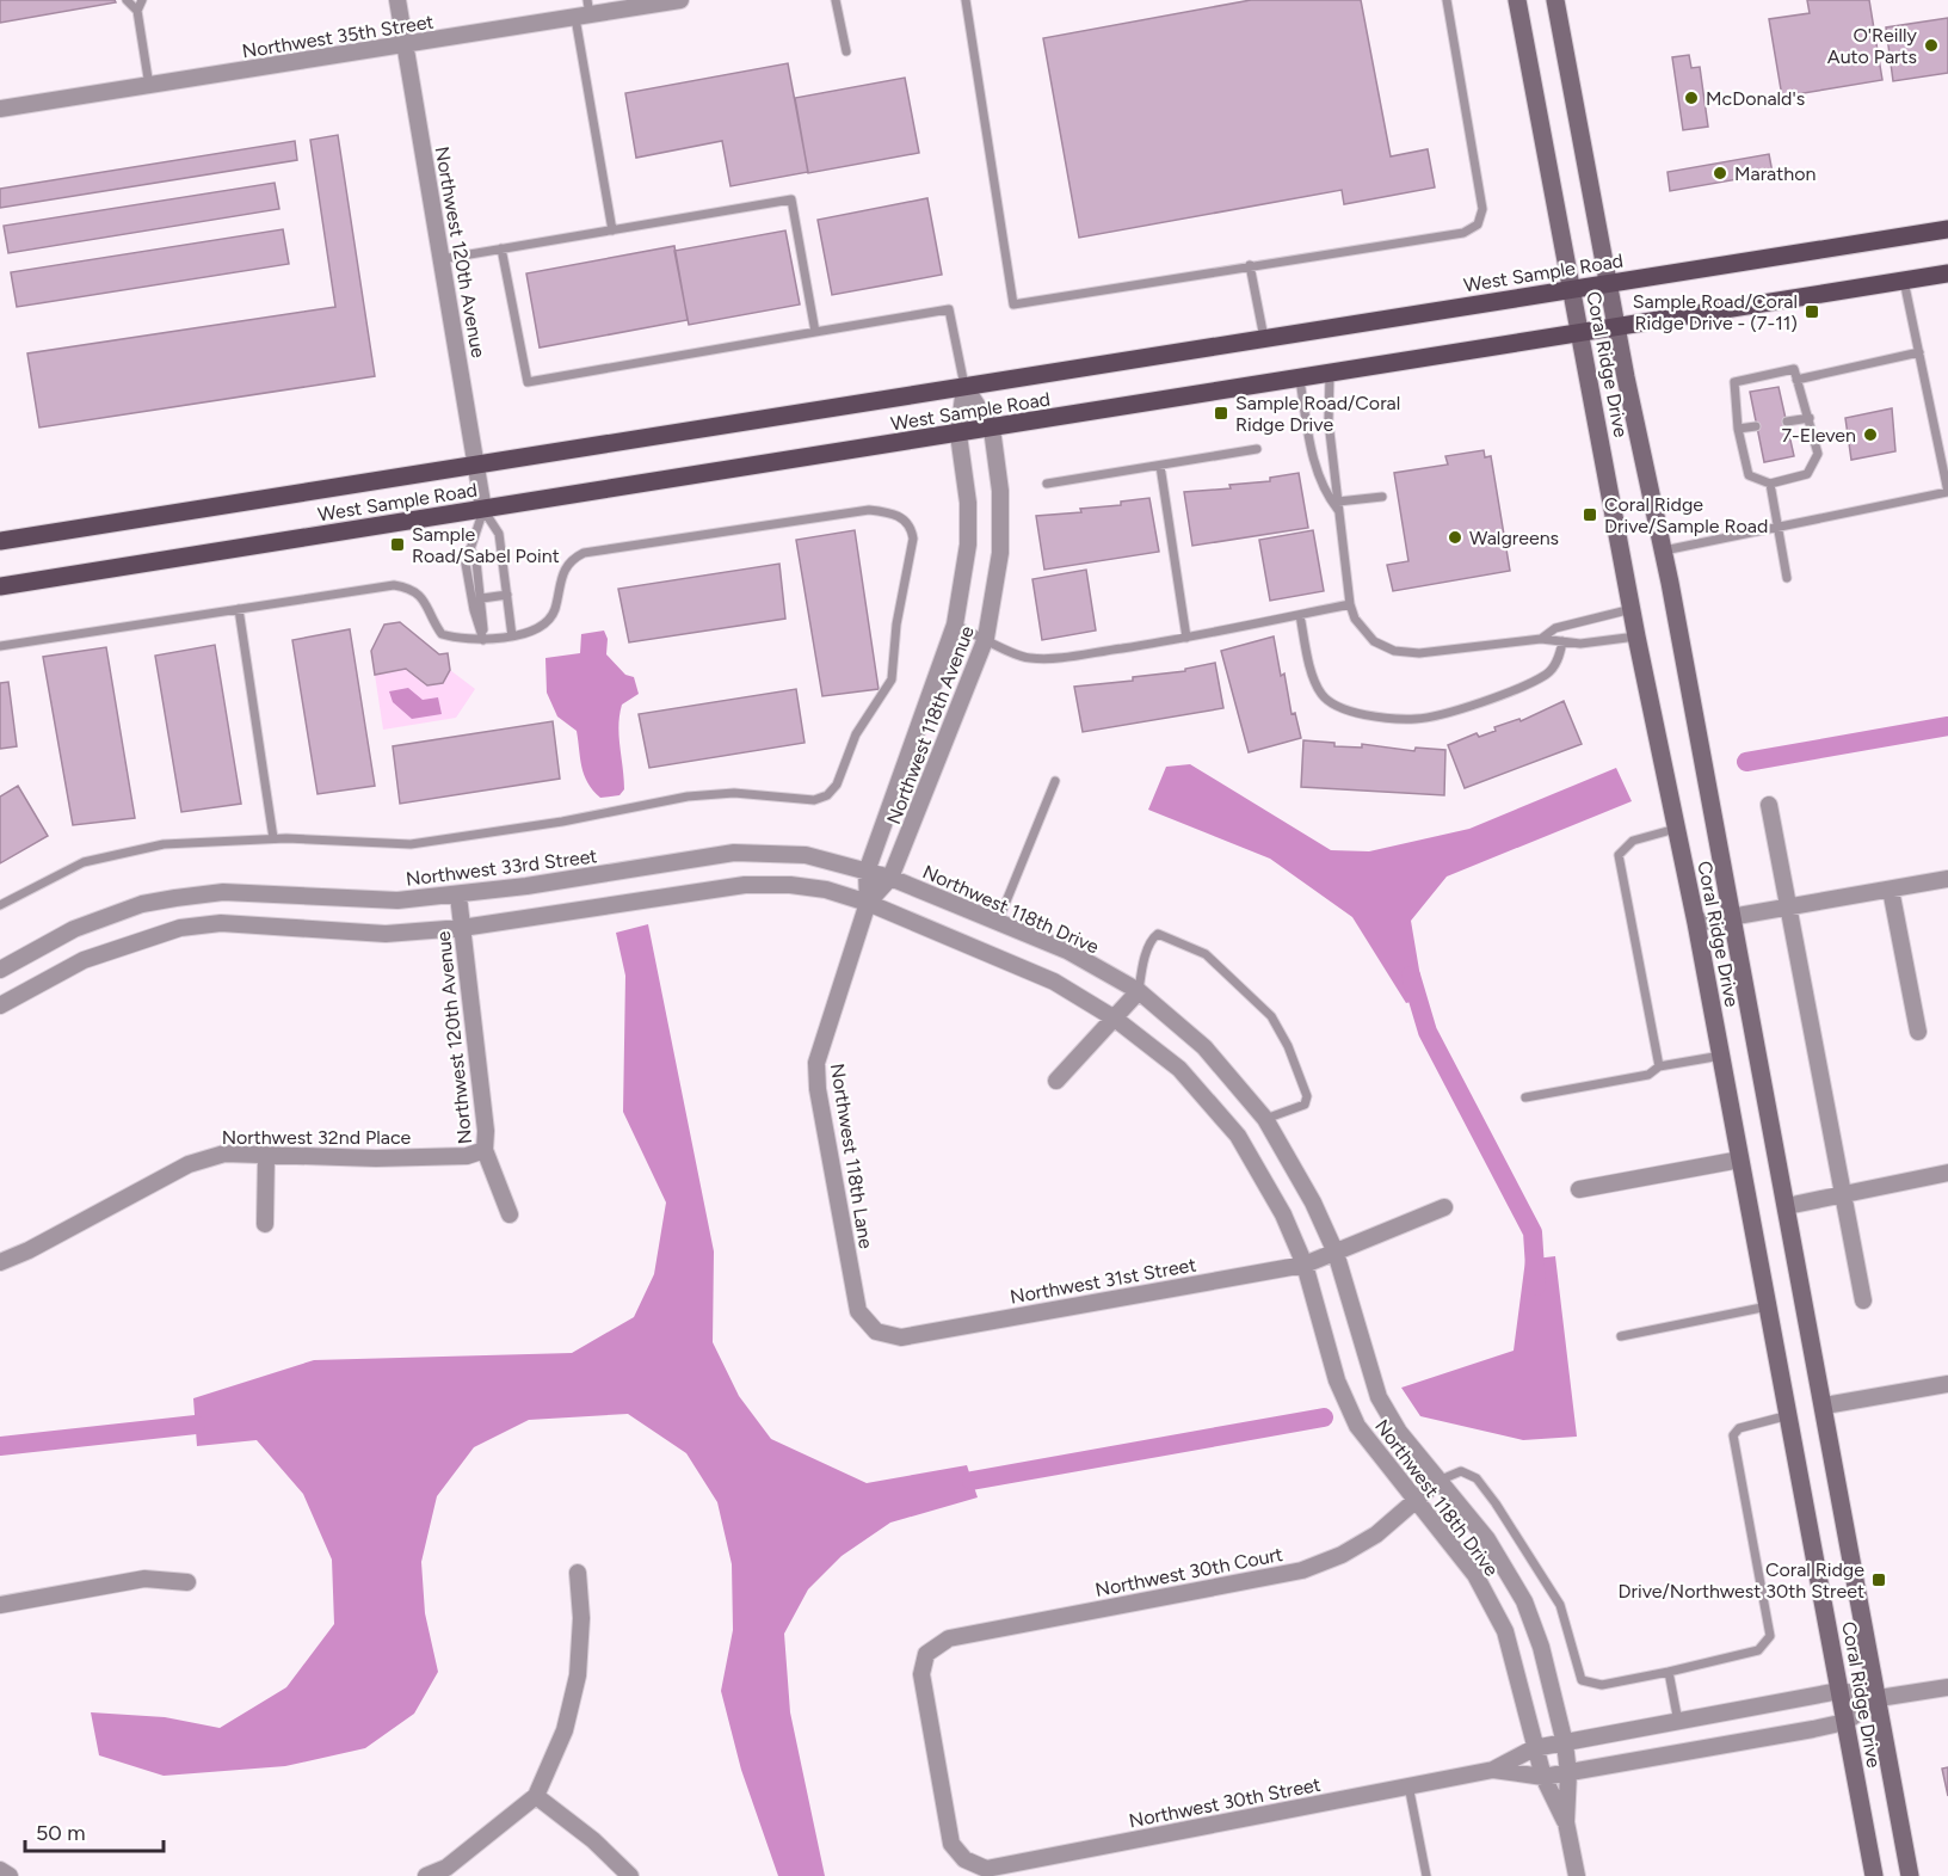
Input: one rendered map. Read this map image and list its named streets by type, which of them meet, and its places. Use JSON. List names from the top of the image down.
{
  "streets": {
    "main road": ["West Sample Road", "Coral Ridge Drive"],
    "street": [
      "Northwest 35th Street",
      "Northwest 120th Avenue",
      "Northwest 118th Avenue",
      "Northwest 33rd Street",
      "Northwest 118th Drive",
      "Northwest 32nd Place",
      "Northwest 118th Lane",
      "Northwest 31st Street",
      "Northwest 30th Court",
      "Northwest 30th Street"
    ]
  },
  "crossings": [
    ["Northwest 35th Street", "Northwest 120th Avenue"],
    ["Northwest 120th Avenue", "West Sample Road"],
    ["Northwest 120th Avenue", "Northwest 33rd Street"],
    ["Northwest 120th Avenue", "Northwest 32nd Place"],
    ["West Sample Road", "Coral Ridge Drive"],
    ["West Sample Road", "Northwest 118th Avenue"],
    ["Coral Ridge Drive", "Northwest 30th Street"],
    ["Northwest 118th Avenue", "Northwest 33rd Street"],
    ["Northwest 118th Avenue", "Northwest 118th Drive"],
    ["Northwest 118th Avenue", "Northwest 118th Lane"],
    ["Northwest 33rd Street", "Northwest 118th Drive"],
    ["Northwest 118th Drive", "Northwest 118th Lane"],
    ["Northwest 118th Drive", "Northwest 31st Street"],
    ["Northwest 118th Drive", "Northwest 30th Court"],
    ["Northwest 118th Drive", "Northwest 30th Street"],
    ["Northwest 118th Lane", "Northwest 31st Street"],
    ["Northwest 30th Court", "Northwest 30th Street"]
  ],
  "places": {
    "other": [
      "O'Reilly Auto Parts",
      "McDonald's",
      "Marathon",
      "7-Eleven",
      "Walgreens"
    ],
    "transit": [
      "Sample Road/Coral Ridge Drive - (7-11)",
      "Sample Road/Coral Ridge Drive",
      "Coral Ridge Drive/Sample Road",
      "Sample Road/Sabel Point",
      "Coral Ridge Drive/Northwest 30th Street"
    ]
  },
  "scale_bar": "50 m"
}
